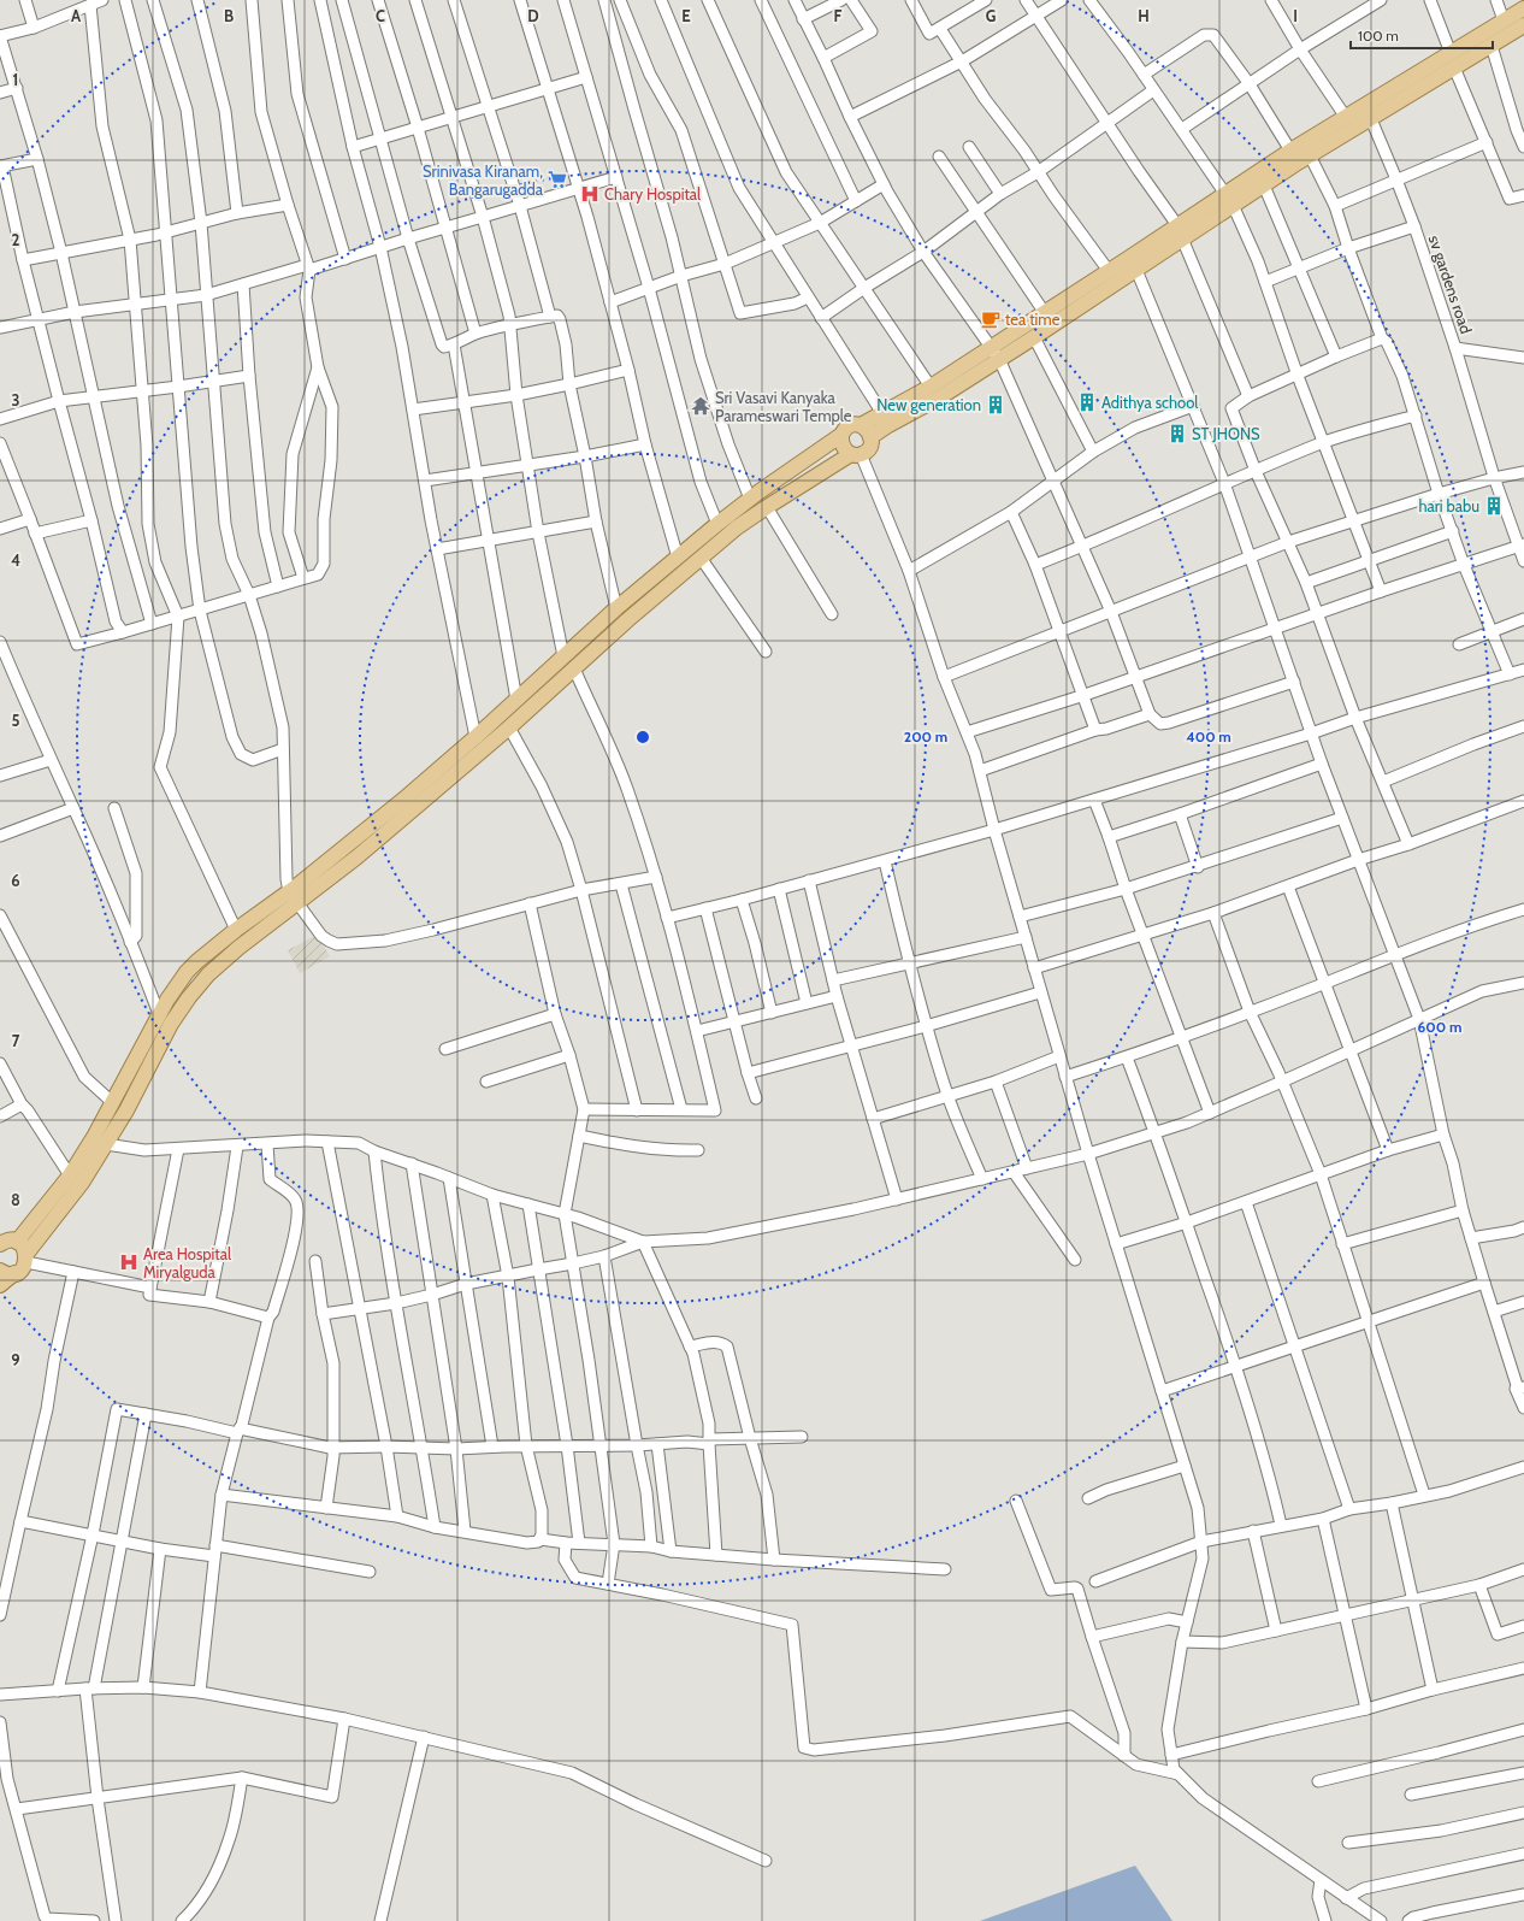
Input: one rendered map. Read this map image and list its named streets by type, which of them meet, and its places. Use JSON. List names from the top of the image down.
{
  "streets": {
    "street": ["sv gardens road"]
  },
  "places": {
    "supermarket": ["Srinivasa Kiranam, Bangarugadda"],
    "hospital": ["Chary Hospital", "Area Hospital Miryalguda"],
    "cafe": ["tea time"],
    "building": [
      "Adithya school",
      "New generation",
      "ST JHONS",
      "hari babu"
    ],
    "temple": ["Sri Vasavi Kanyaka Parameswari Temple"]
  },
  "scale_bar": "100 m",
  "grid": {
    "columns": [
      "A",
      "B",
      "C",
      "D",
      "E",
      "F",
      "G",
      "H",
      "I"
    ],
    "rows": [
      "1",
      "2",
      "3",
      "4",
      "5",
      "6",
      "7",
      "8",
      "9"
    ]
  },
  "rings": ["200 m", "400 m", "600 m"]
}
